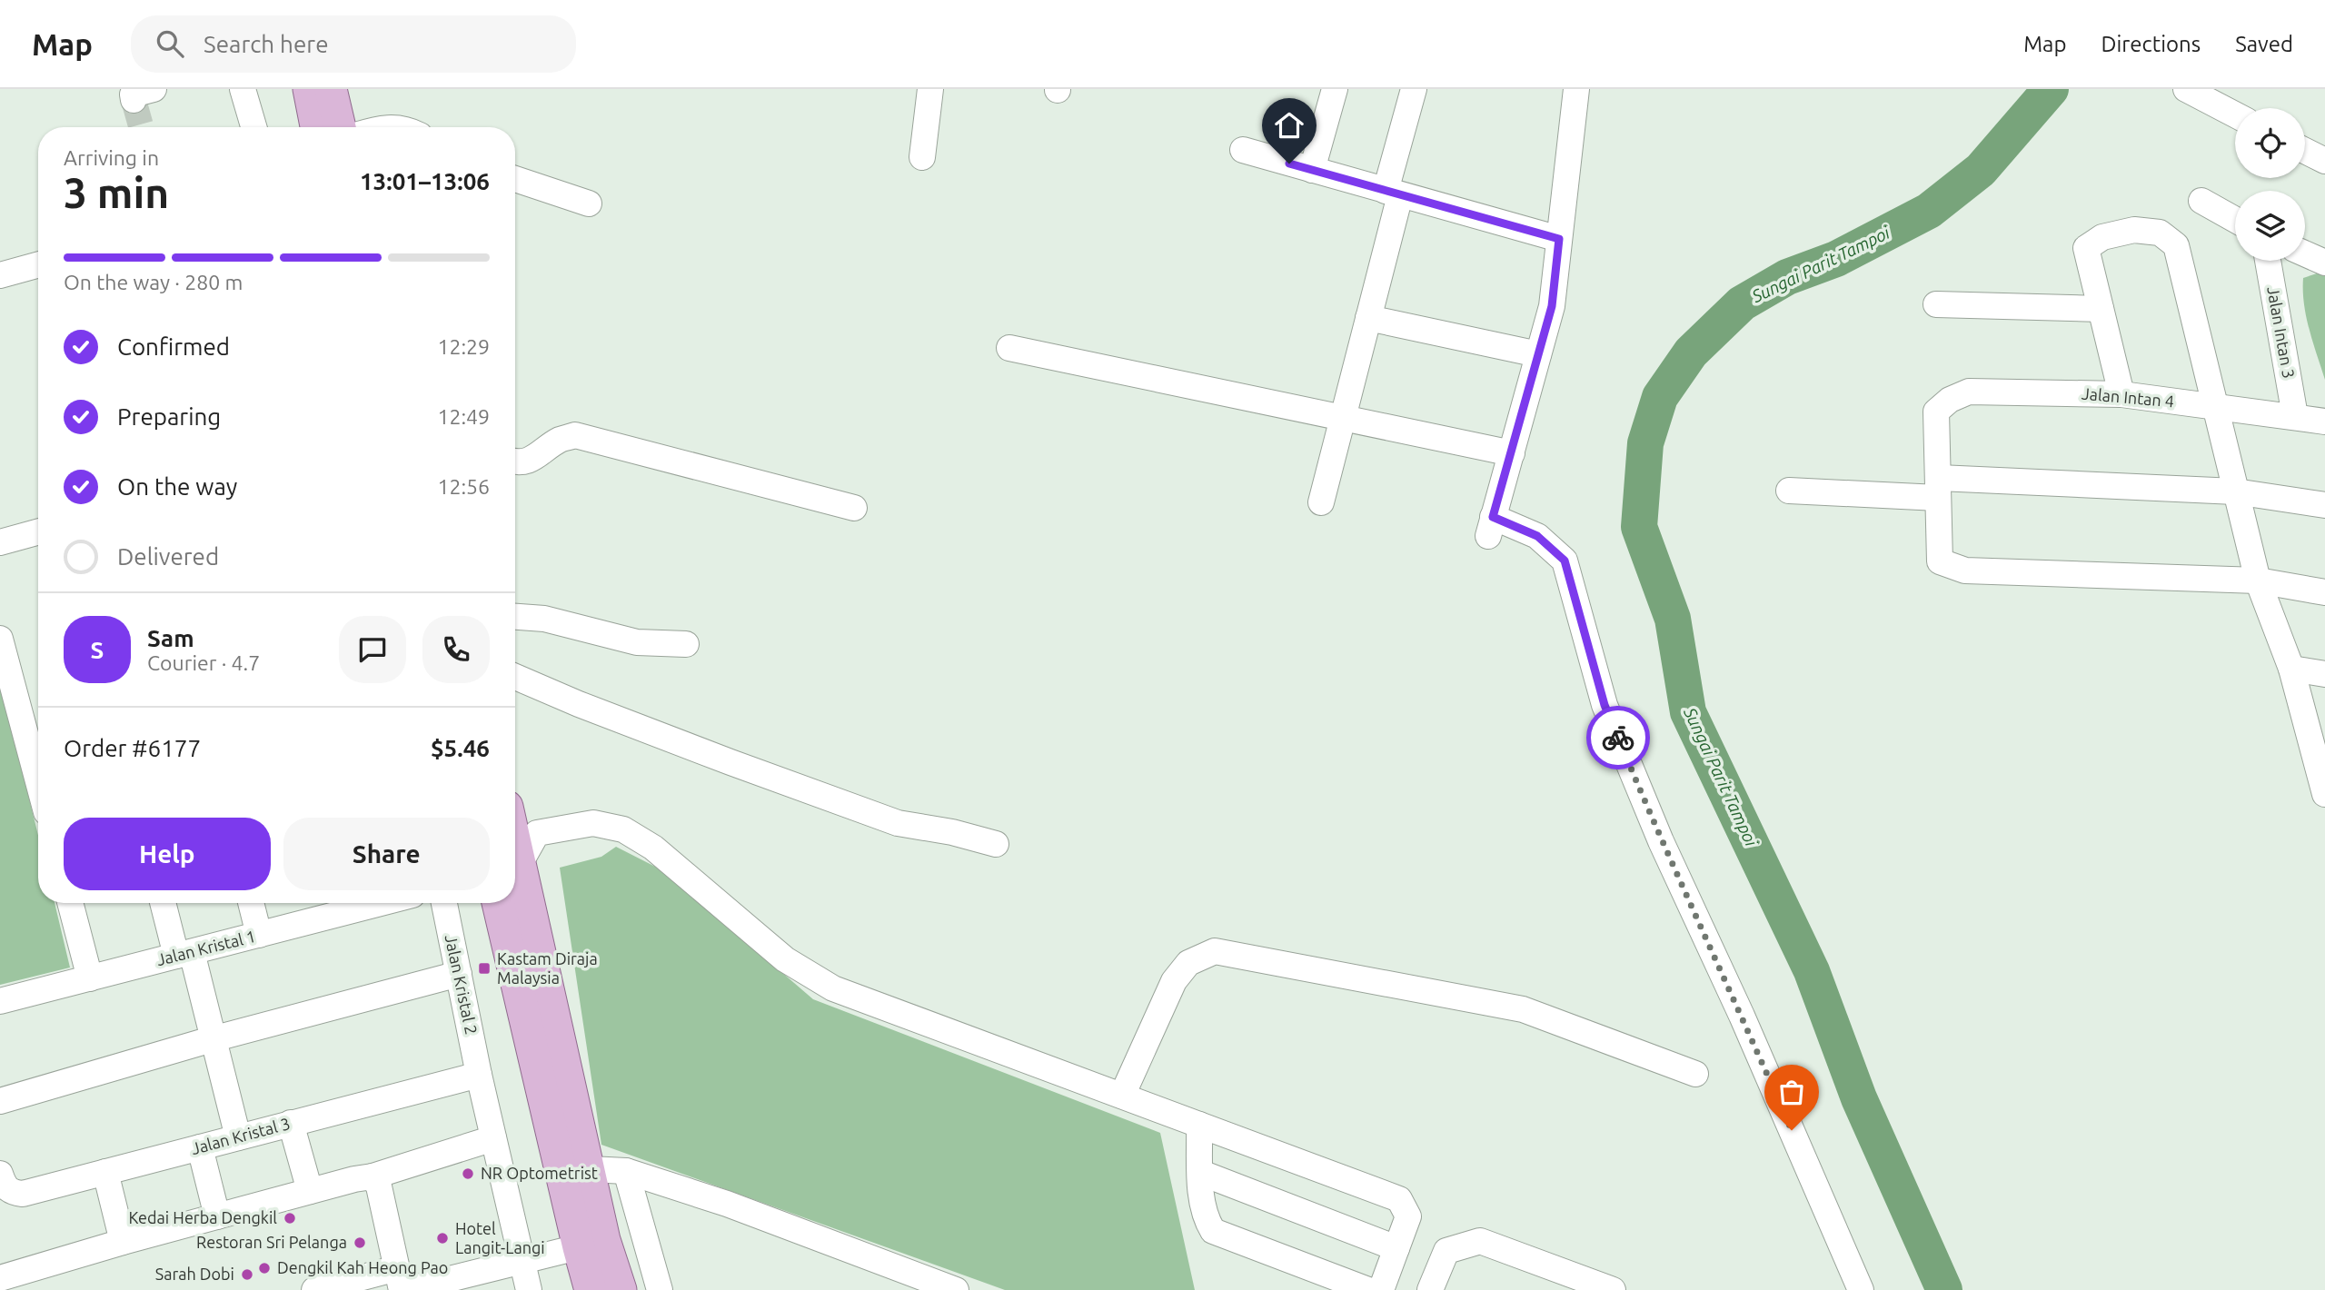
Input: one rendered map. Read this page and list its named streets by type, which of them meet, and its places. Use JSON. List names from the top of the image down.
{
  "streets": {
    "street": [
      "Jalan Intan 3",
      "Jalan Intan 4",
      "Jalan Kristal 1",
      "Jalan Kristal 2",
      "Jalan Kristal 3"
    ]
  },
  "crossings": [
    ["Jalan Intan 3", "Jalan Intan 4"],
    ["Jalan Kristal 2", "Jalan Kristal 3"]
  ],
  "water": ["Sungai Parit Tampoi"],
  "places": {
    "transit": ["Kastam Diraja Malaysia"],
    "other": [
      "NR Optometrist",
      "Kedai Herba Dengkil",
      "Hotel Langit-Langi",
      "Restoran Sri Pelanga",
      "Dengkil Kah Heong Pao",
      "Sarah Dobi"
    ]
  },
  "page": {
    "header": "Map",
    "search": "Search here",
    "nav": ["Map", "Directions", "Saved"],
    "heading": ["3 min", "Arriving in", "13:01–13:06"],
    "panel": [
      "Sam",
      "Courier · 4.7",
      "Order #6177",
      "$5.46"
    ],
    "bar": "On the way · 280 m",
    "list": [
      ["Confirmed", "12:29"],
      ["Preparing", "12:49"],
      ["On the way", "12:56"],
      "Delivered"
    ],
    "round": "S",
    "buttons": ["Help", "Share"]
  }
}
